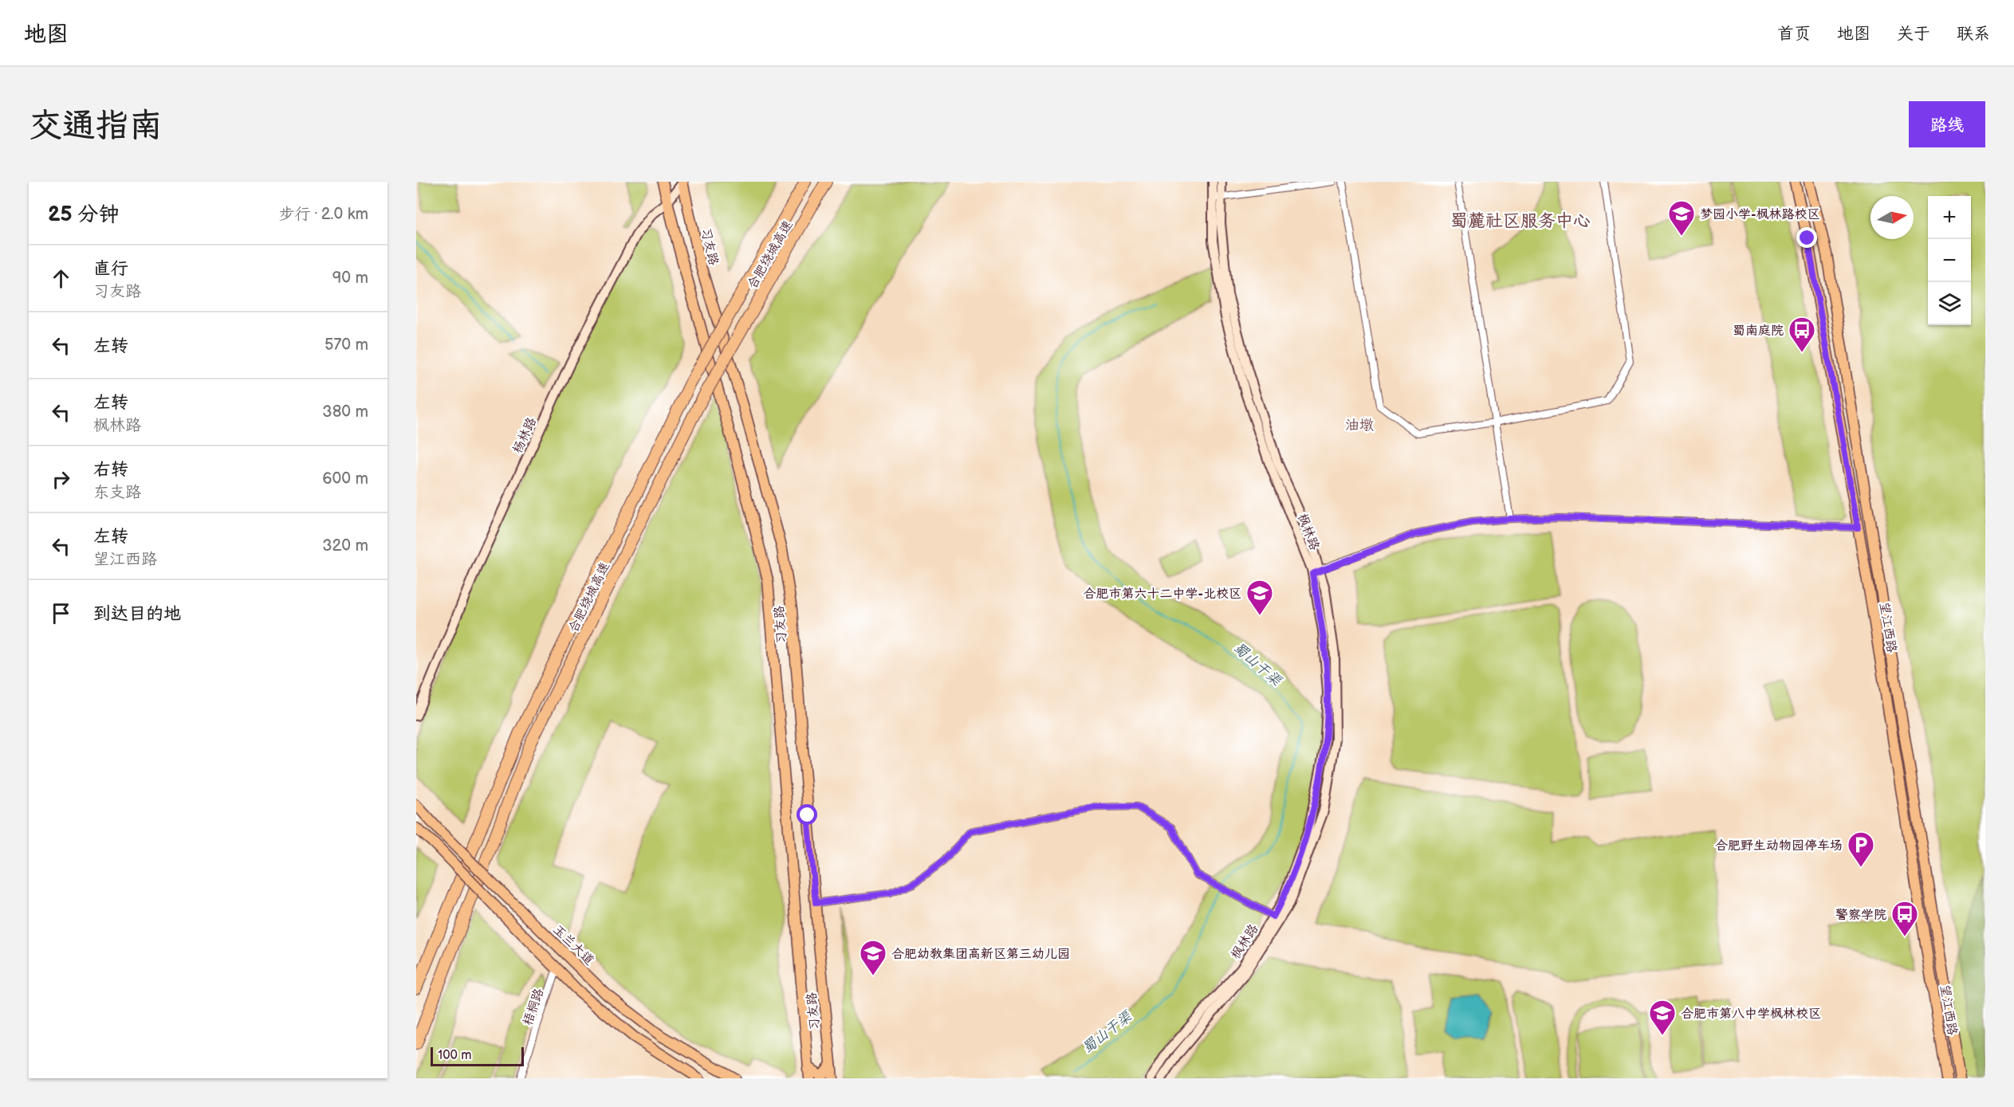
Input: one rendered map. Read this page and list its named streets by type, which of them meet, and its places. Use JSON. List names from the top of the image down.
{
  "streets": {
    "highway": ["合肥绕城高速"],
    "main road": [
      "习友路",
      "杨林路",
      "枫林路",
      "望江西路",
      "玉兰大道"
    ],
    "street": ["梧桐路"]
  },
  "crossings": [
    ["习友路", "杨林路"]
  ],
  "districts": ["蜀麓社区服务中心", "油墩"],
  "water": ["蜀山干渠"],
  "places": {
    "school or university": [
      "梦园小学-枫林路校区",
      "合肥市第六十二中学-北校区",
      "合肥幼教集团高新区第三幼儿园",
      "合肥市第八中学枫林校区"
    ],
    "bus stop": ["蜀南庭院", "警察学院"],
    "parking": ["合肥野生动物园停车场"]
  },
  "scale_bar": "100 m",
  "north": "right",
  "page": {
    "header": "地图",
    "nav": [
      "首页",
      "地图",
      "关于",
      "联系"
    ],
    "buttons": "路线",
    "title": "交通指南",
    "heading": ["25 分钟", "步行 · 2.0 km"],
    "map_buttons": ["+", "−"],
    "list": [
      ["直行", "习友路", "90 m"],
      ["左转", "570 m"],
      ["左转", "枫林路", "380 m"],
      ["右转", "东支路", "600 m"],
      ["左转", "望江西路", "320 m"],
      "到达目的地"
    ],
    "scale": "100 m"
  }
}
